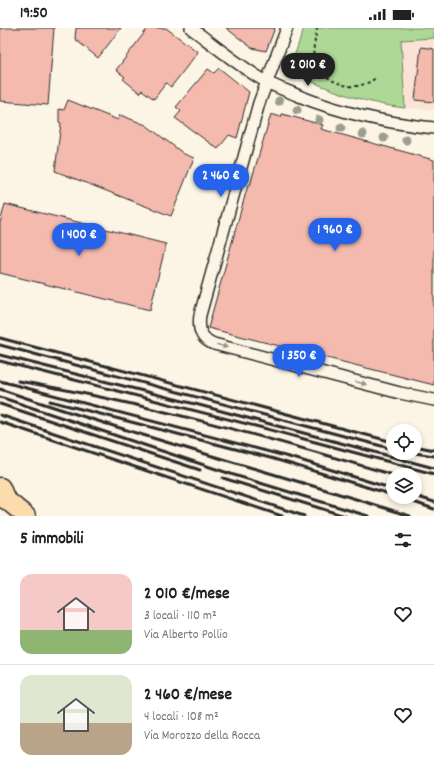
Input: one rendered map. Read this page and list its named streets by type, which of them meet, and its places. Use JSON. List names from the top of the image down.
{
  "page": {
    "status": "19:50",
    "price": [
      "2 010 €",
      "2 460 €",
      "1 960 €",
      "1 400 €",
      "1 350 €"
    ],
    "heading": "5 immobili",
    "list": [
      {
        "name": "2 010 €/mese",
        "note": "3 locali · 110 m² · Via Alberto Pollio"
      },
      {
        "name": "2 460 €/mese",
        "note": "4 locali · 108 m² · Via Morozzo della Rocca"
      }
    ]
  }
}
